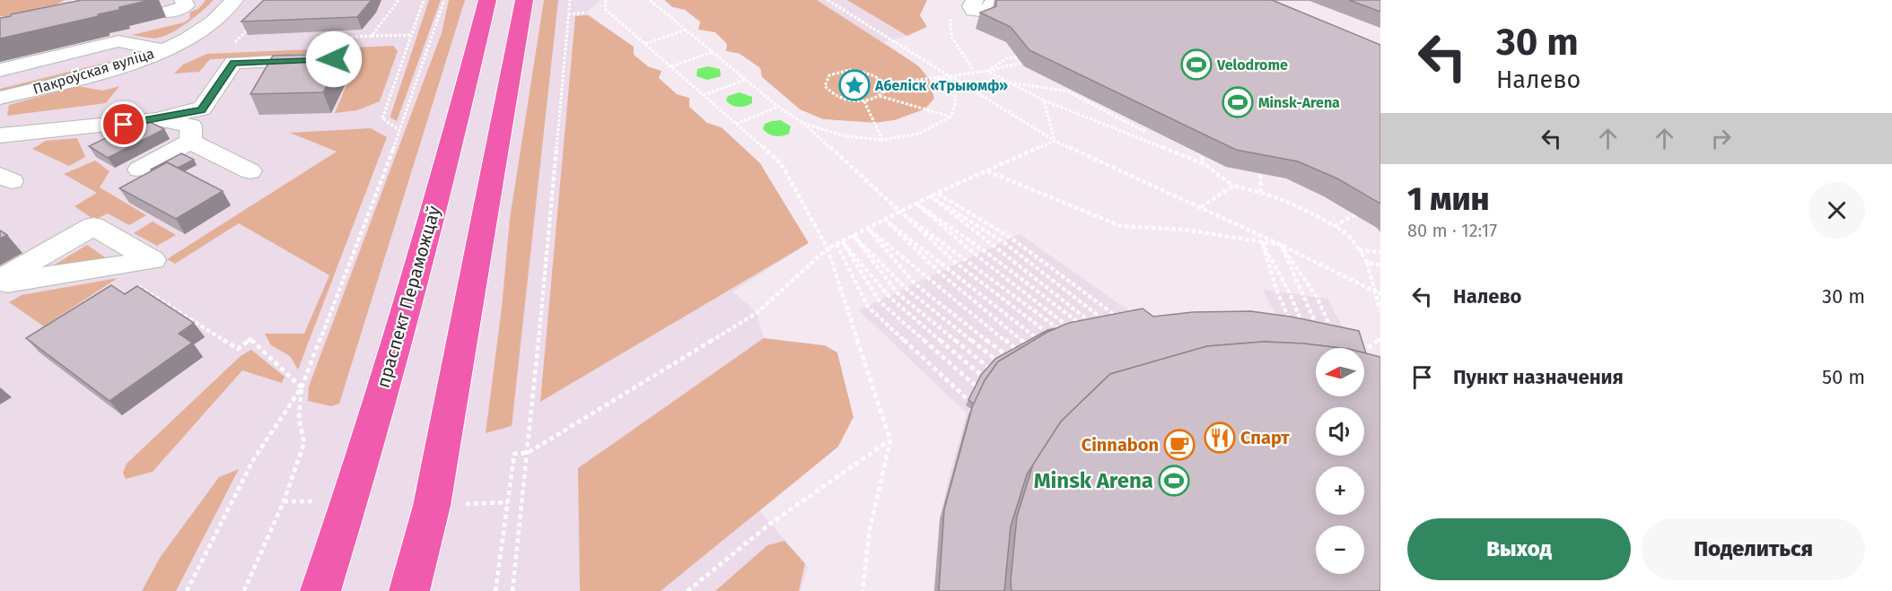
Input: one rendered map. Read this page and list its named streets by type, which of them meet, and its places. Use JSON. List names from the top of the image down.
{
  "streets": {
    "main road": ["праспект Пераможцаў"],
    "street": ["Пакроўская вуліца"]
  },
  "places": {
    "sports": ["Velodrome", "Minsk-Arena", "Minsk Arena"],
    "place": ["Абеліск «Трыюмф»"],
    "restaurant": ["Спарт"],
    "cafe": ["Cinnabon"]
  },
  "north": "left",
  "page": {
    "turn": ["30 m", "Налево"],
    "heading": ["1 мин", "80 m · 12:17"],
    "list": [
      {
        "name": "Налево",
        "value": "30 m"
      },
      {
        "name": "Пункт назначения",
        "value": "50 m"
      }
    ],
    "map_buttons": ["+", "−"],
    "buttons": ["Выход", "Поделиться"]
  }
}
